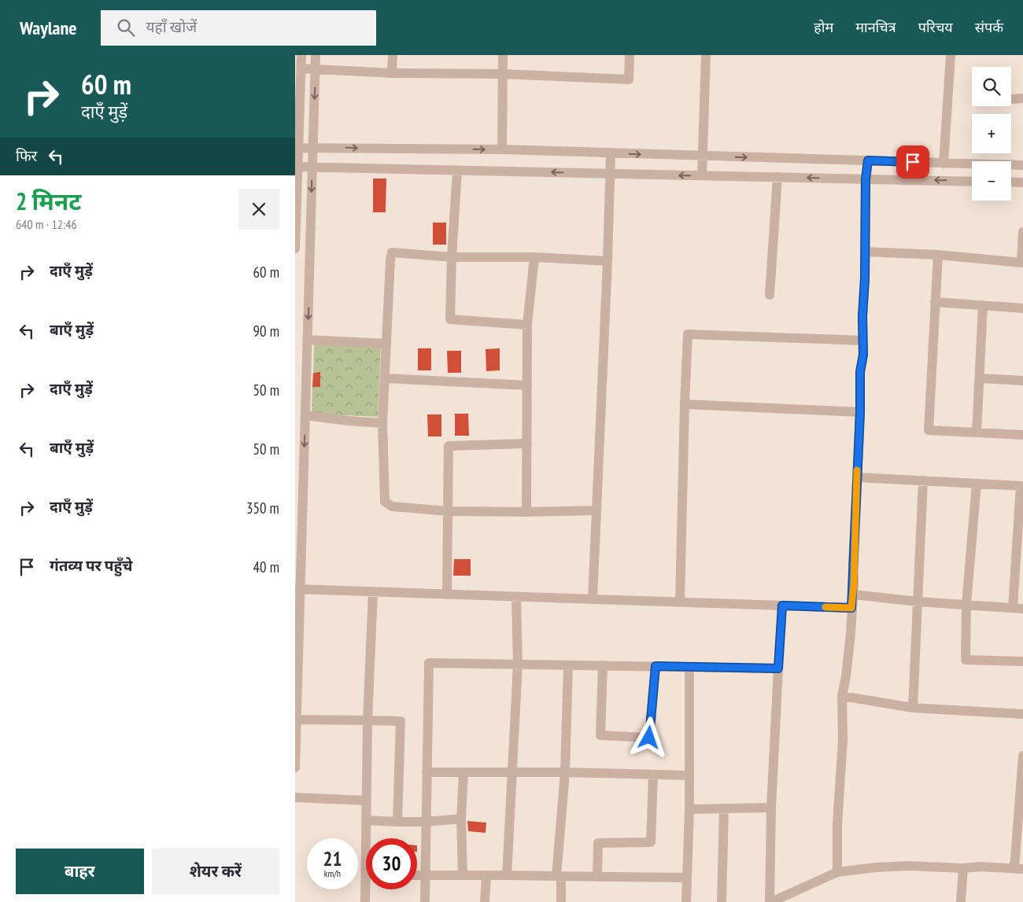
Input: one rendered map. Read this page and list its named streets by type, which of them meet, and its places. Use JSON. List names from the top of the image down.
{
  "page": {
    "header": "Waylane",
    "search": "यहाँ खोजें",
    "nav": [
      "होम",
      "मानचित्र",
      "परिचय",
      "संपर्क"
    ],
    "turn": ["60 m", "दाएँ मुड़ें"],
    "map_buttons": ["+", "−"],
    "then": "फिर",
    "heading": ["2 मिनट", "640 m · 12:46"],
    "list": [
      {
        "name": "दाएँ मुड़ें",
        "value": "60 m"
      },
      {
        "name": "बाएँ मुड़ें",
        "value": "90 m"
      },
      {
        "name": "दाएँ मुड़ें",
        "value": "50 m"
      },
      {
        "name": "बाएँ मुड़ें",
        "value": "50 m"
      },
      {
        "name": "दाएँ मुड़ें",
        "value": "350 m"
      },
      {
        "name": "गंतव्य पर पहुँचे",
        "value": "40 m"
      }
    ],
    "speed": "21 km/h",
    "limit": "30",
    "buttons": ["बाहर", "शेयर करें"]
  }
}
